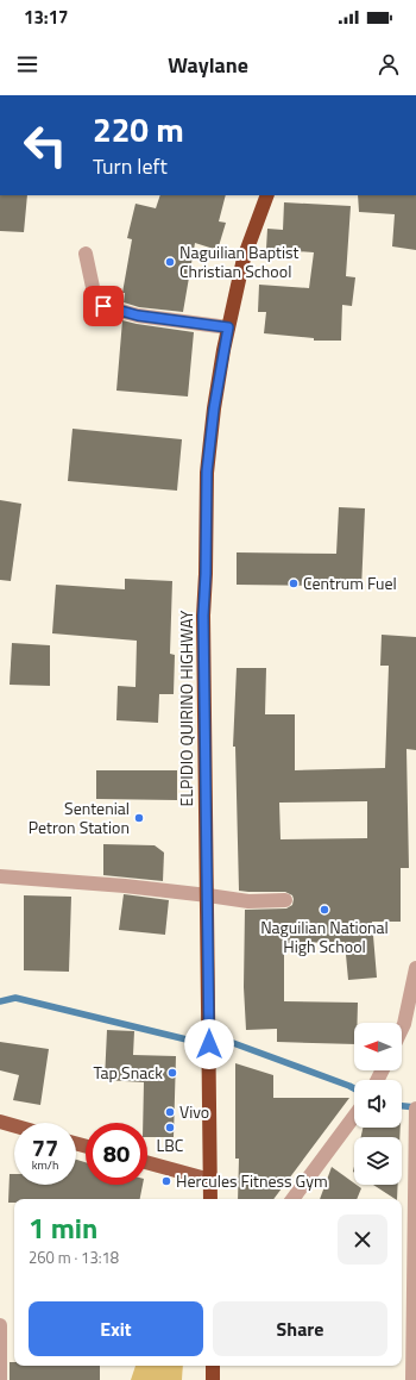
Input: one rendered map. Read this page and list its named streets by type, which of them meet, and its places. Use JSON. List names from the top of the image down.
{
  "streets": {
    "highway": ["ELPIDIO QUIRINO HIGHWAY"]
  },
  "places": [
    "Naguilian Baptist Christian School",
    "Centrum Fuel",
    "Sentenial Petron Station",
    "Naguilian National High School",
    "Tap Snack",
    "Vivo",
    "LBC",
    "Hercules Fitness Gym"
  ],
  "north": "left",
  "page": {
    "status": "13:17",
    "header": "Waylane",
    "turn": ["220 m", "Turn left"],
    "speed": "77 km/h",
    "limit": "80",
    "heading": ["1 min", "260 m · 13:18"],
    "buttons": ["Exit", "Share"]
  }
}
